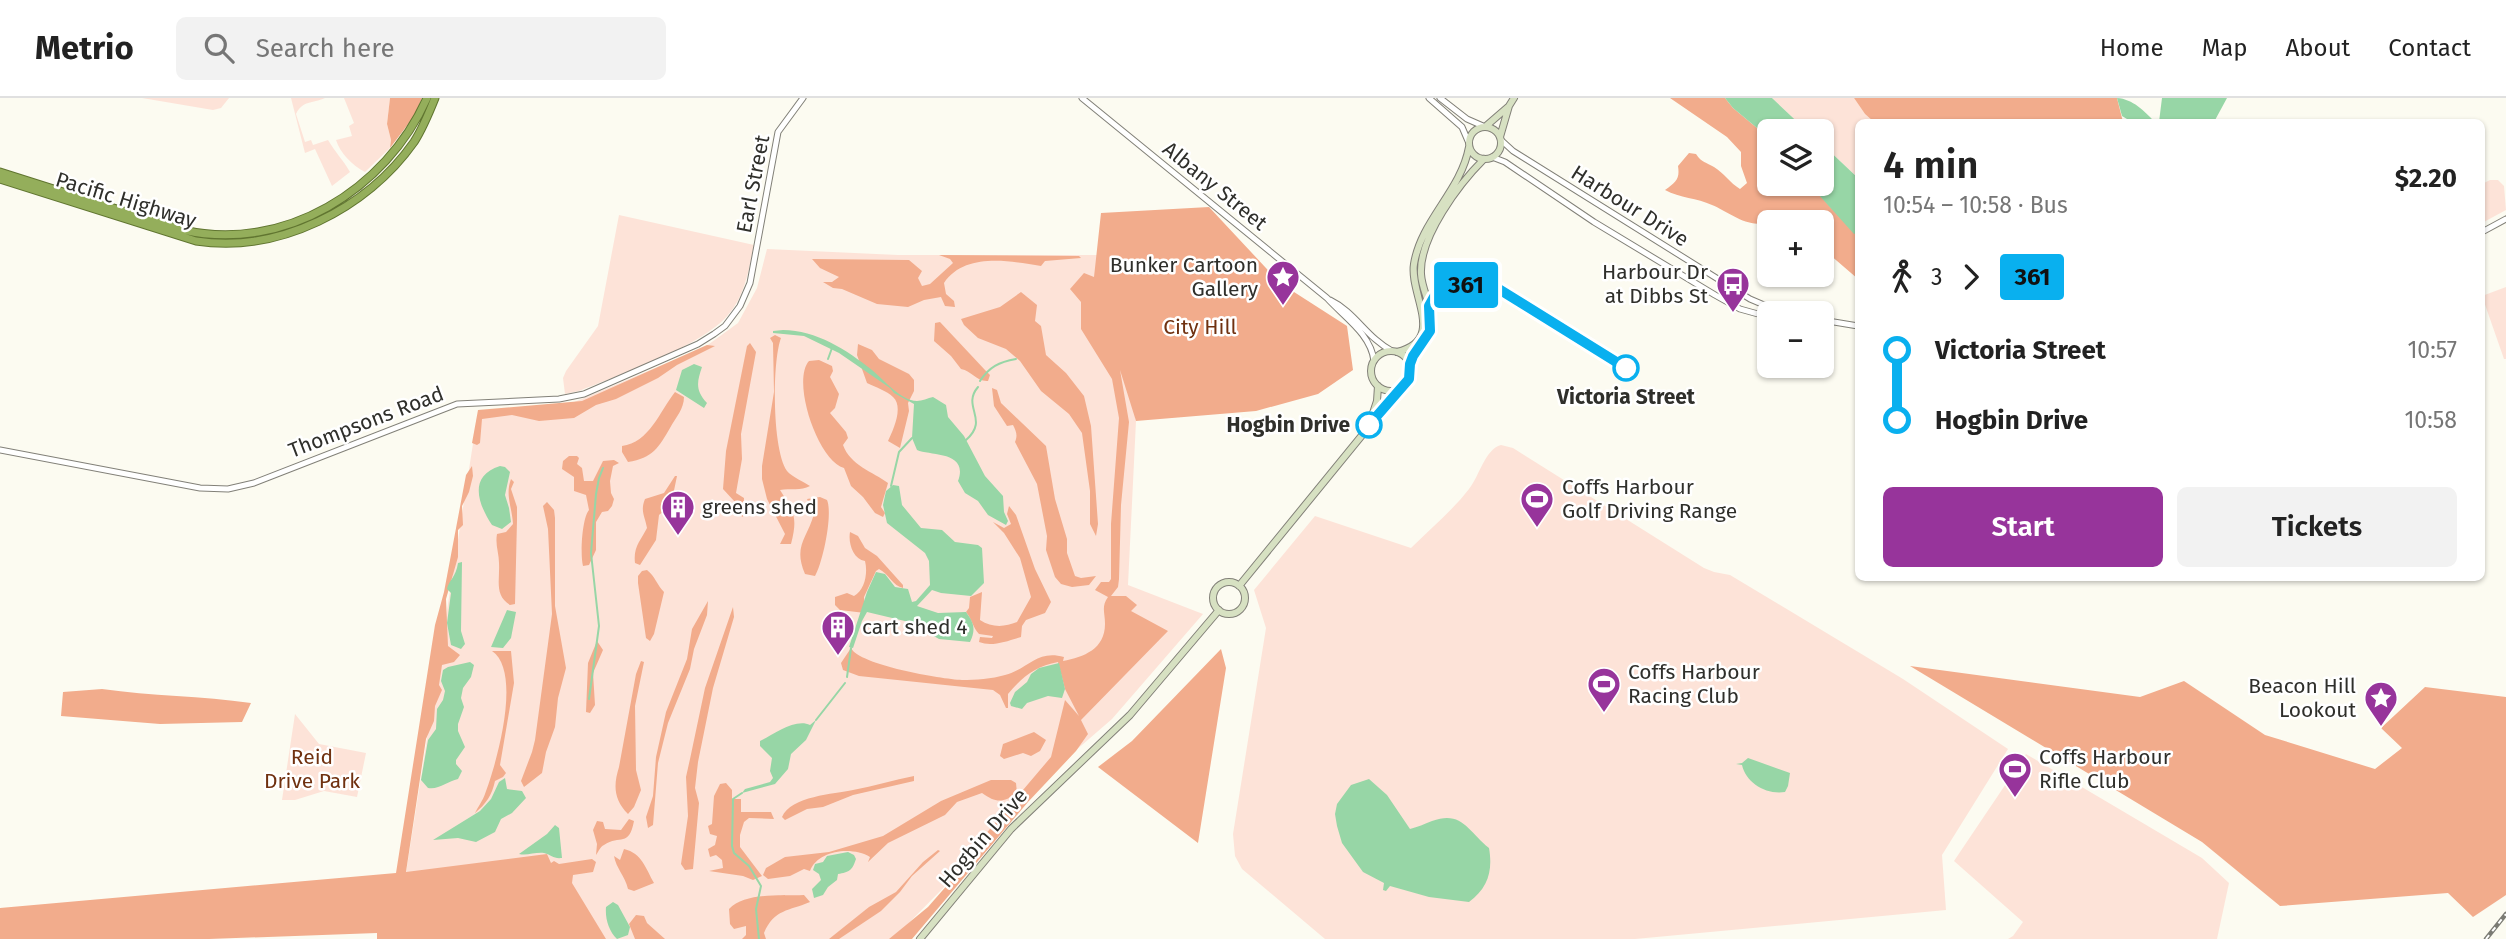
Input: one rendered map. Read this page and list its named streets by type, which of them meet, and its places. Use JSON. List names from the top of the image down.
{
  "streets": {
    "highway": ["Pacific Highway"],
    "main road": ["Hogbin Drive"],
    "street": [
      "Earl Street",
      "Albany Street",
      "Harbour Drive",
      "Thompsons Road"
    ]
  },
  "crossings": [
    ["Earl Street", "Thompsons Road"]
  ],
  "parks": ["City Hill", "Reid Drive Park"],
  "places": {
    "place": ["Bunker Cartoon Gallery", "Beacon Hill Lookout"],
    "bus stop": ["Harbour Dr at Dibbs St"],
    "other": ["Victoria Street", "Hogbin Drive"],
    "sports": ["Coffs Harbour Golf Driving Range", "Coffs Harbour Racing Club", "Coffs Harbour Rifle Club"],
    "building": ["greens shed", "cart shed 4"]
  },
  "lines": ["bus line 361"],
  "page": {
    "header": "Metrio",
    "search": "Search here",
    "nav": [
      "Home",
      "Map",
      "About",
      "Contact"
    ],
    "on_map": "361",
    "map_buttons": ["+", "−"],
    "heading": ["4 min", "10:54 – 10:58 · Bus", "$2.20"],
    "legs": ["3", "361"],
    "list": [
      {
        "name": "Victoria Street",
        "value": "10:57"
      },
      {
        "name": "Hogbin Drive",
        "value": "10:58"
      }
    ],
    "buttons": ["Start", "Tickets"]
  }
}
